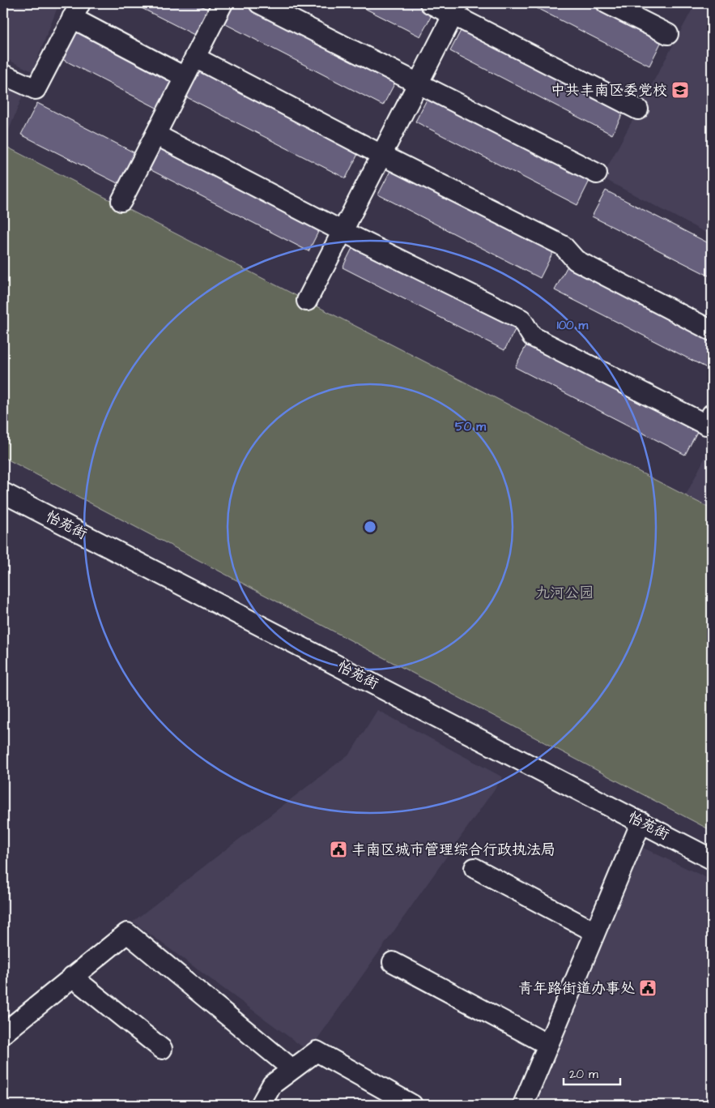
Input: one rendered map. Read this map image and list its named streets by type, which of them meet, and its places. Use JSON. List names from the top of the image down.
{
  "streets": {
    "street": ["怡苑街"]
  },
  "parks": ["九河公园"],
  "places": {
    "school or university": ["中共丰南区委党校"],
    "public building": ["丰南区城市管理综合行政执法局", "青年路街道办事处"]
  },
  "scale_bar": "20 m",
  "rings": ["100 m", "50 m"]
}
